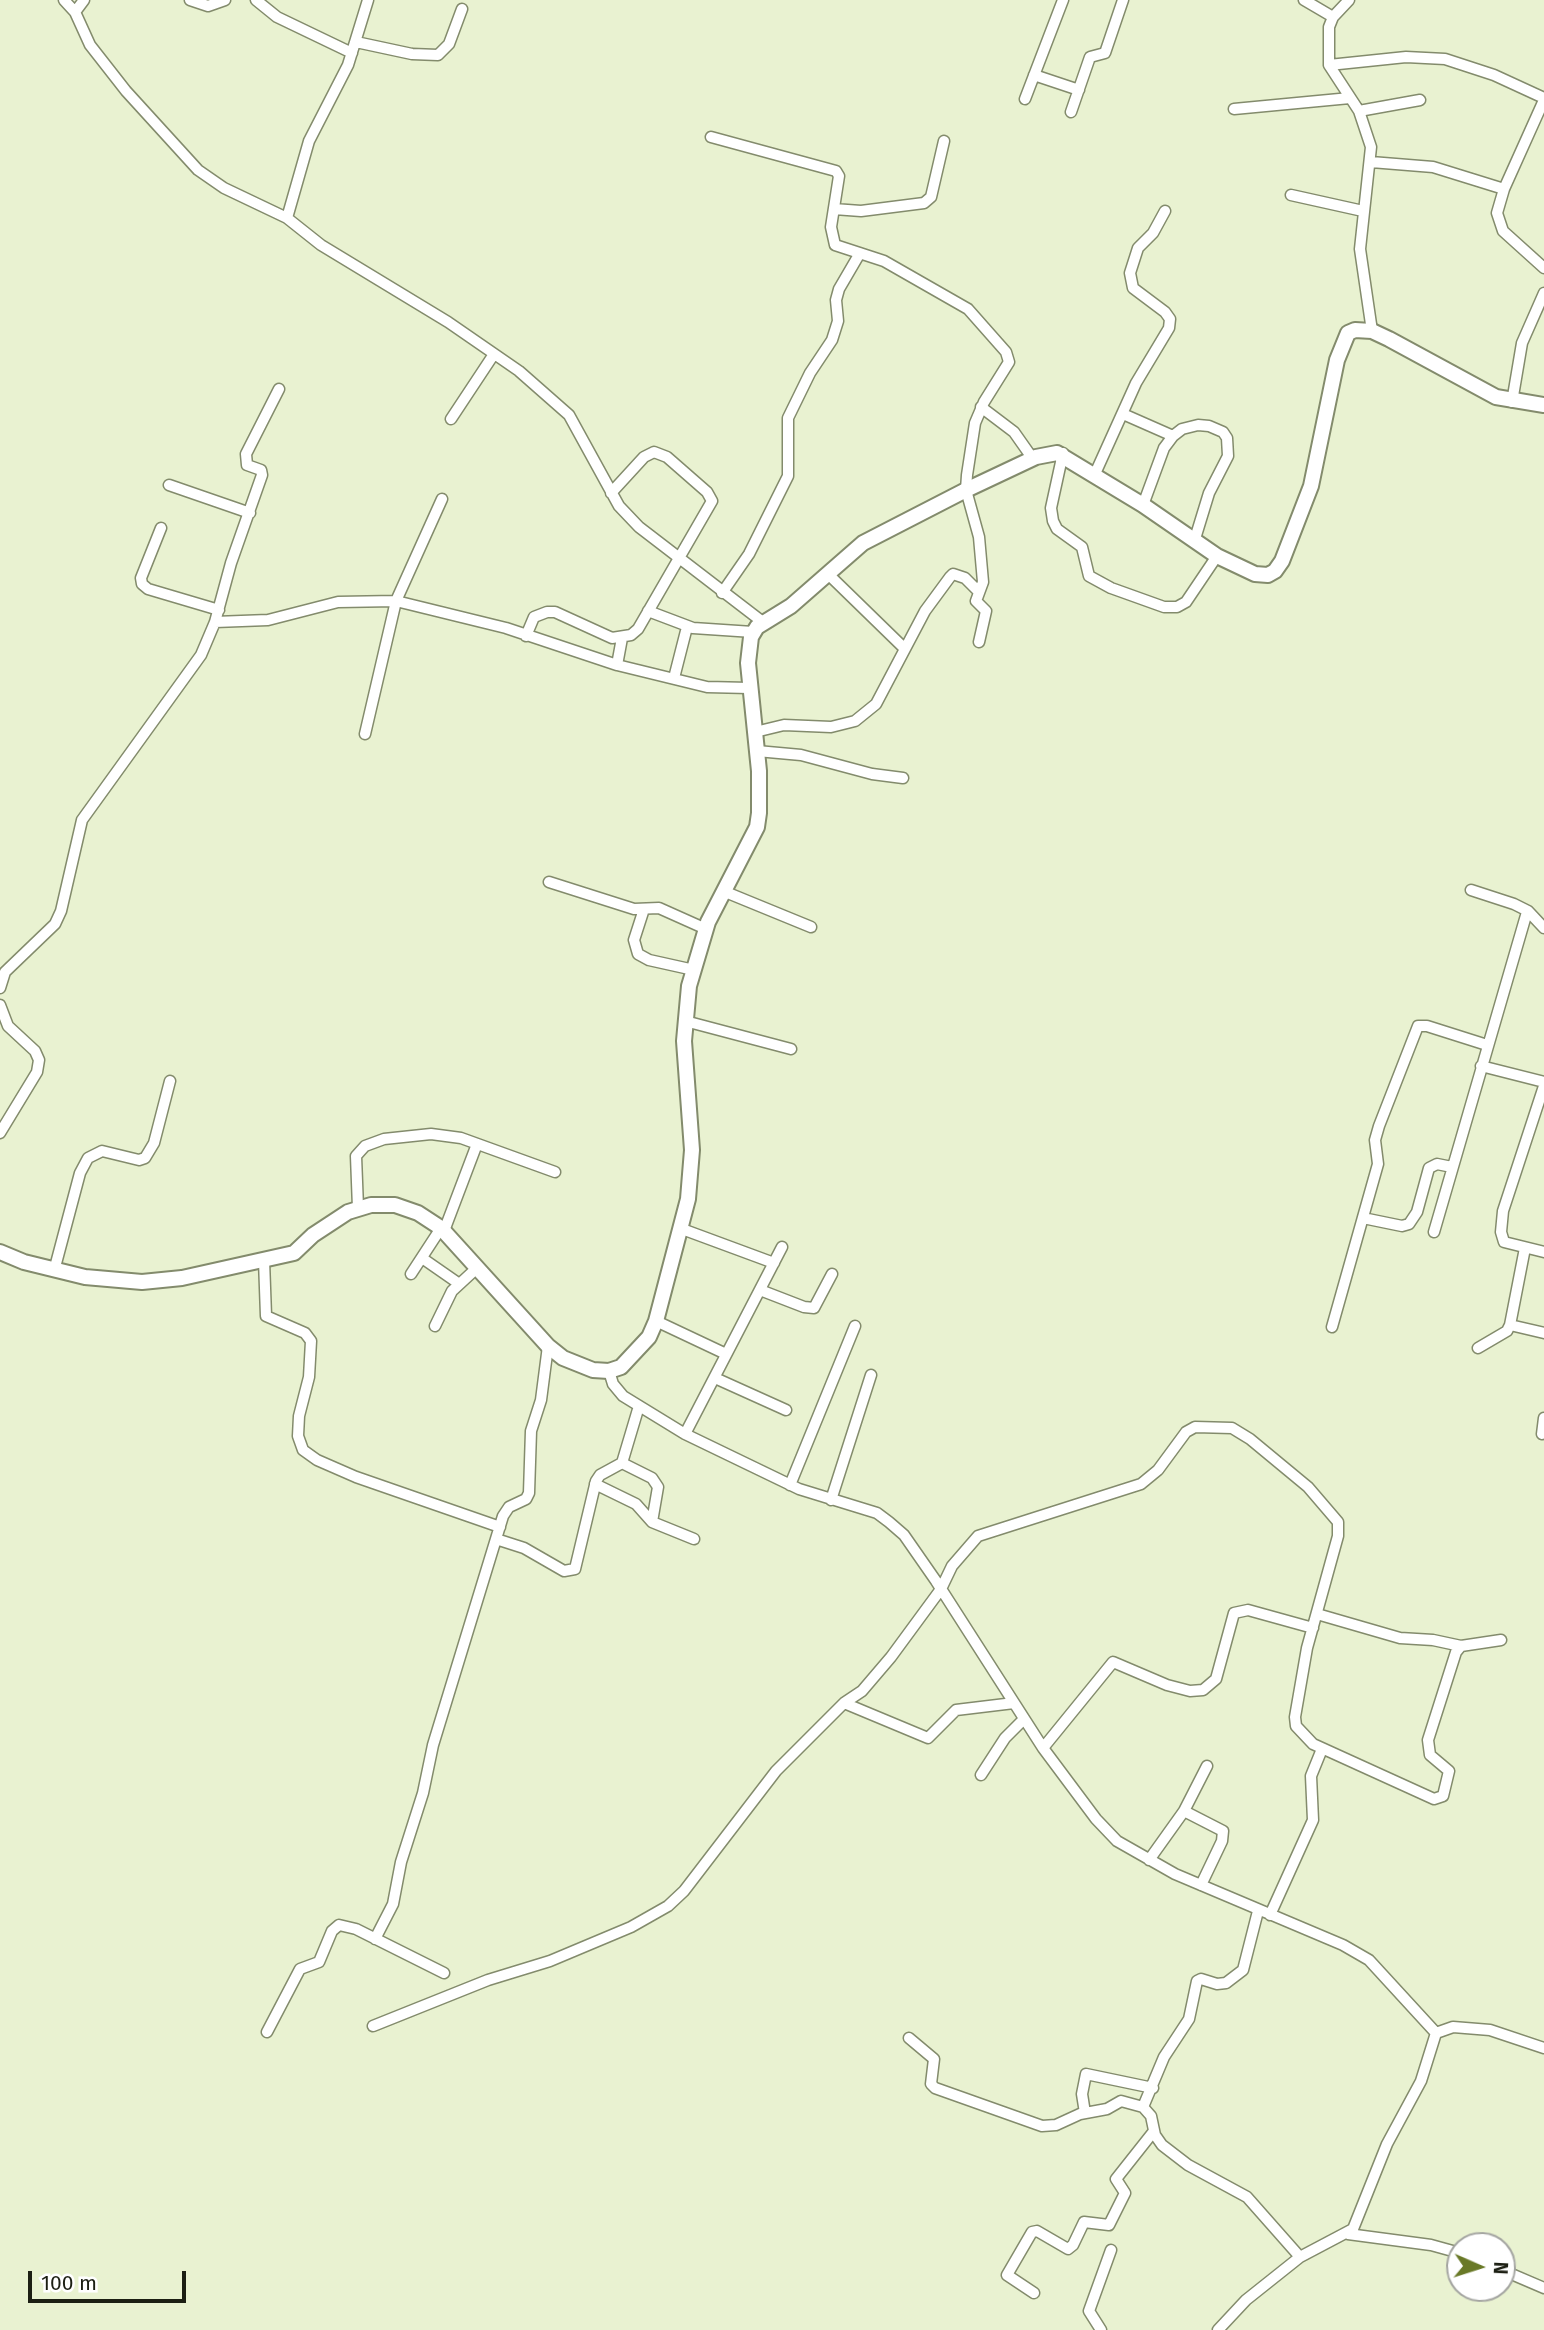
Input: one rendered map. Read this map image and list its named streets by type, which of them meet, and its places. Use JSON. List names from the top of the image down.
{
  "scale_bar": "100 m",
  "north": "right"
}
